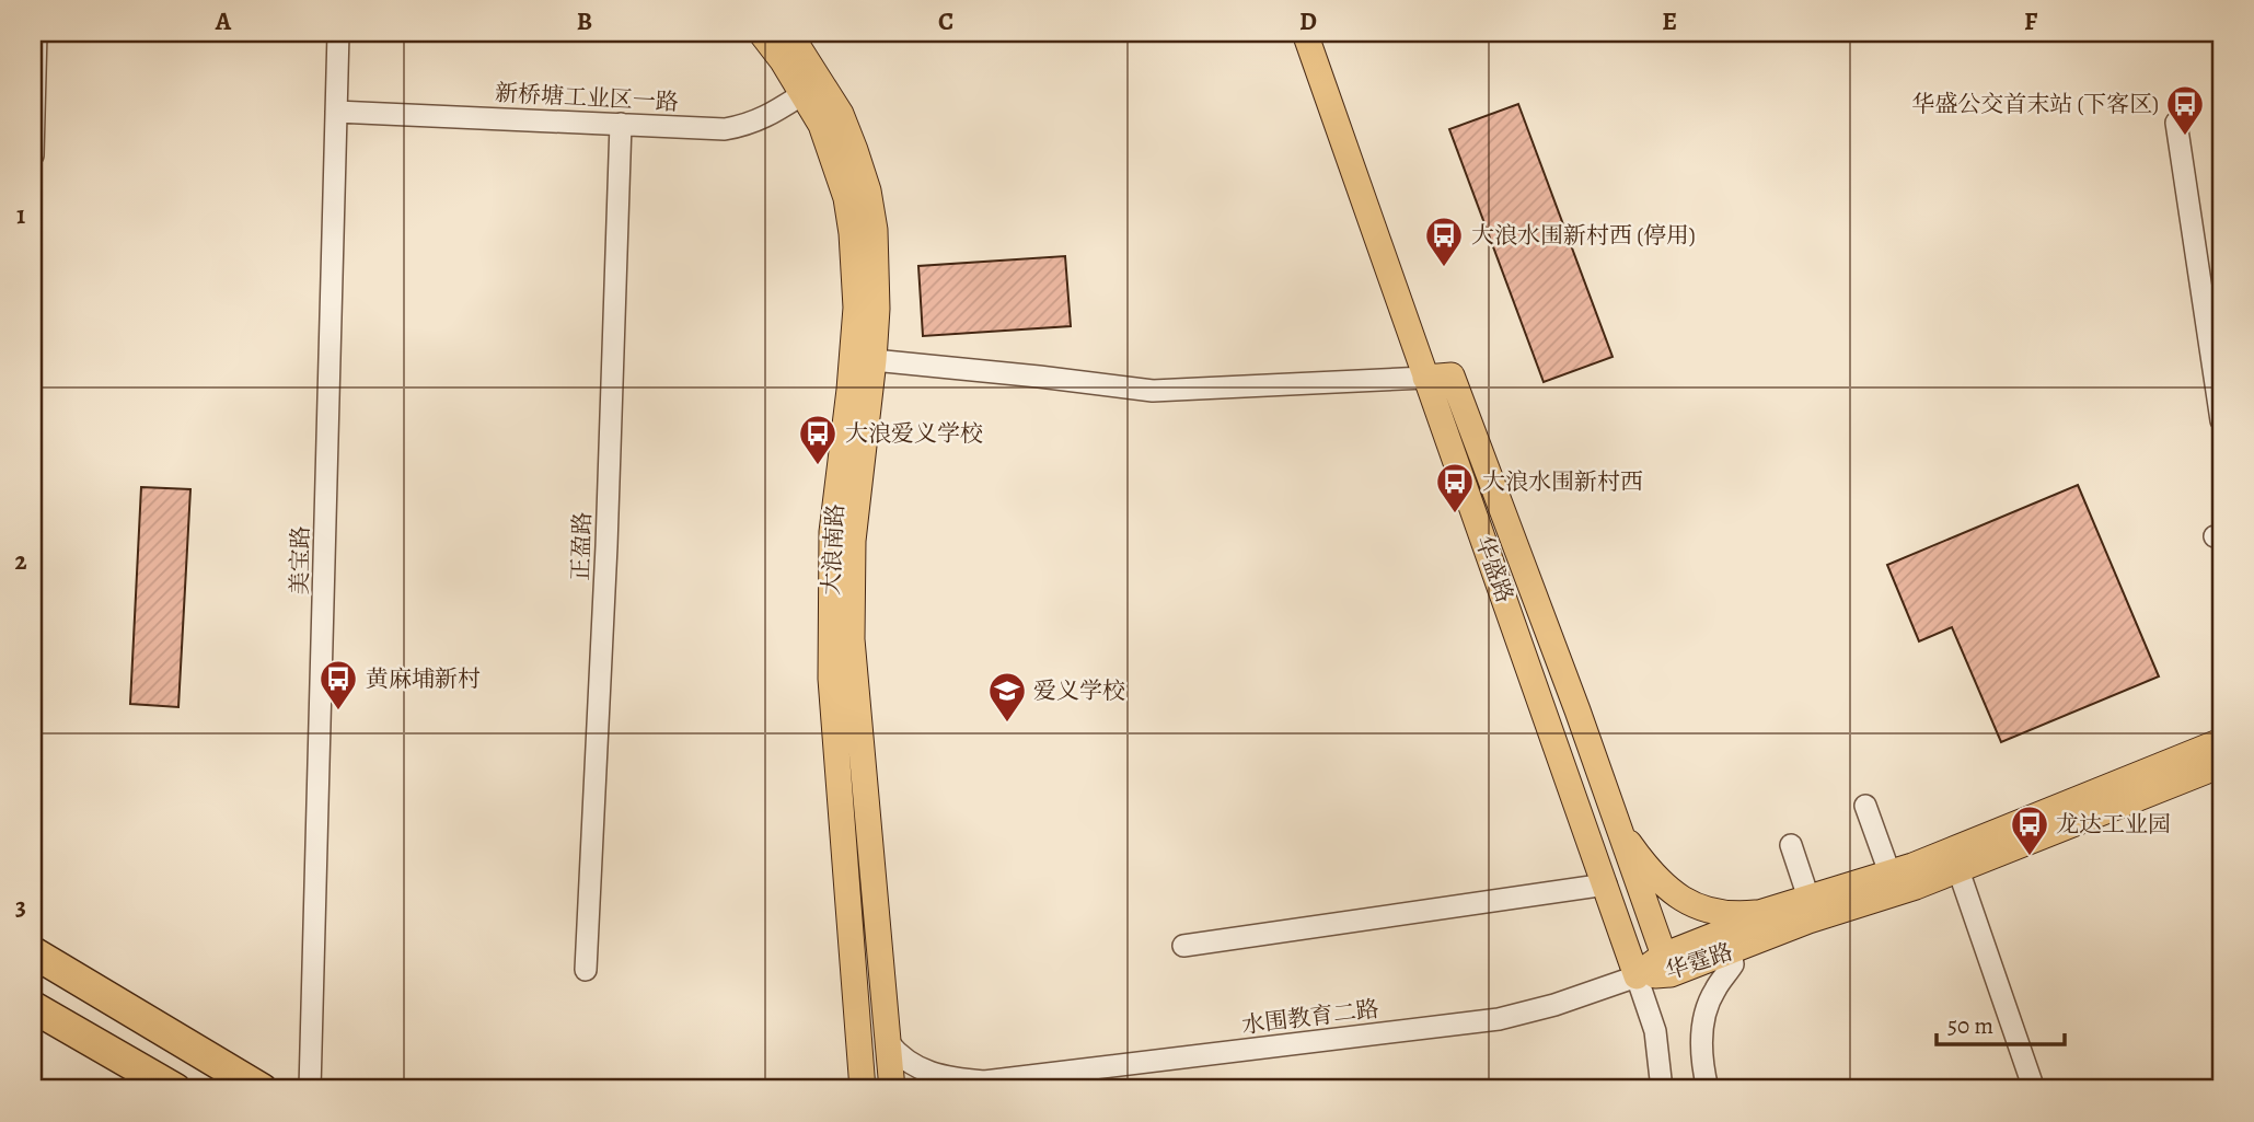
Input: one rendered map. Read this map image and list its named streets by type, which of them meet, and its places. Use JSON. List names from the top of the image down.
{
  "streets": {
    "main road": ["大浪南路", "华盛路", "华霆路"],
    "street": [
      "新桥塘工业区一路",
      "正盈路",
      "美宝路",
      "水围教育二路"
    ]
  },
  "crossings": [
    ["新桥塘工业区一路", "正盈路"],
    ["新桥塘工业区一路", "大浪南路"],
    ["新桥塘工业区一路", "美宝路"],
    ["华盛路", "华霆路"],
    ["华盛路", "水围教育二路"],
    ["华霆路", "水围教育二路"]
  ],
  "places": {
    "bus stop": [
      "华盛公交首末站 (下客区)",
      "大浪水围新村西 (停用)",
      "大浪爱义学校",
      "大浪水围新村西",
      "黄麻埔新村",
      "龙达工业园"
    ],
    "school or university": ["爱义学校"]
  },
  "scale_bar": "50 m",
  "grid": {
    "columns": [
      "A",
      "B",
      "C",
      "D",
      "E",
      "F"
    ],
    "rows": ["1", "2", "3"]
  }
}
